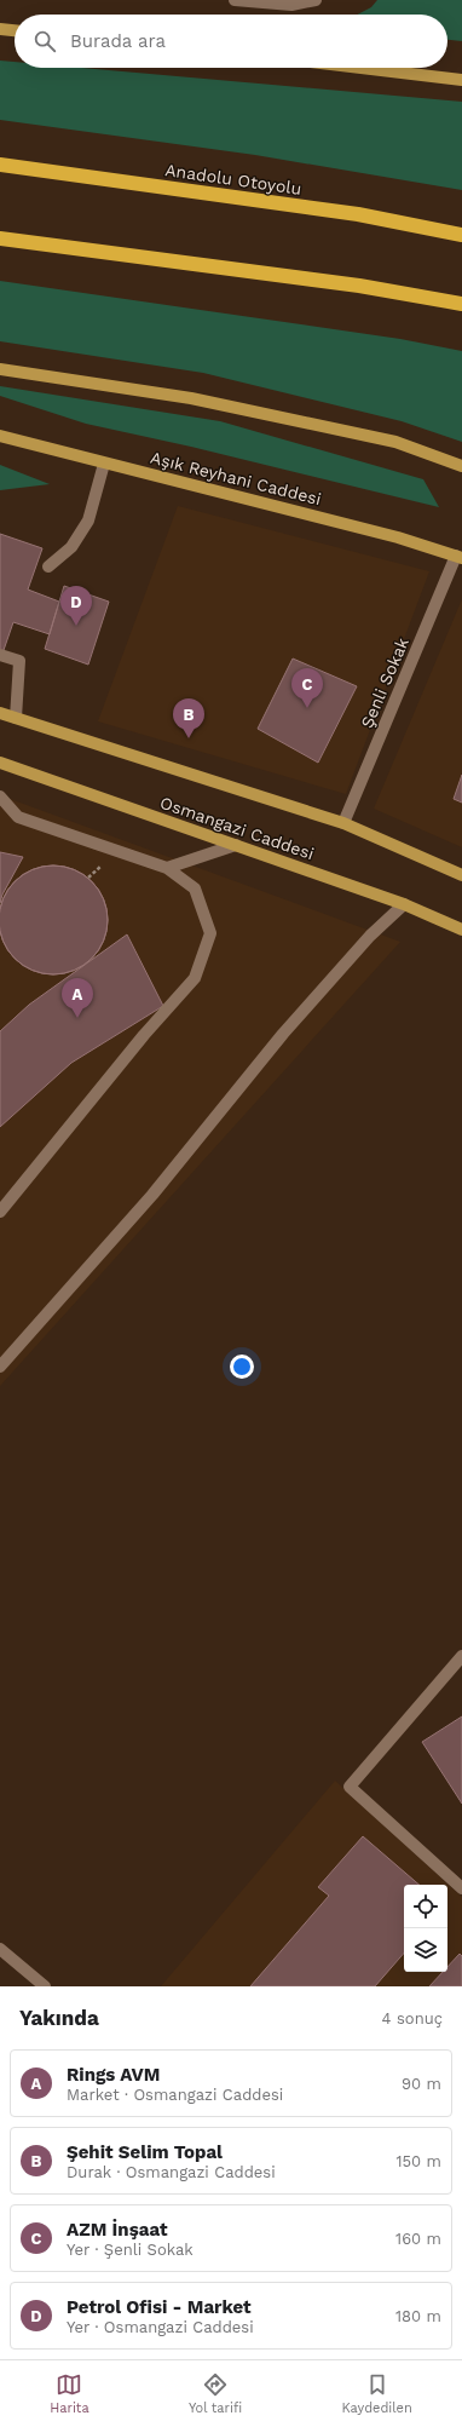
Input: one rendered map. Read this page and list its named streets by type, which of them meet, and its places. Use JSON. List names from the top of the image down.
{
  "streets": {
    "highway": ["Anadolu Otoyolu"],
    "main road": ["Aşık Reyhani Caddesi", "Osmangazi Caddesi"],
    "street": ["Şenli Sokak"]
  },
  "crossings": [
    ["Aşık Reyhani Caddesi", "Şenli Sokak"]
  ],
  "page": {
    "search": "Burada ara",
    "pins": [
      "D",
      "C",
      "B",
      "A"
    ],
    "heading": ["Yakında", "4 sonuç"],
    "list": [
      {
        "mark": "A",
        "name": "Rings AVM",
        "note": "Market · Osmangazi Caddesi",
        "value": "90 m"
      },
      {
        "mark": "B",
        "name": "Şehit Selim Topal",
        "note": "Durak · Osmangazi Caddesi",
        "value": "150 m"
      },
      {
        "mark": "C",
        "name": "AZM İnşaat",
        "note": "Yer · Şenli Sokak",
        "value": "160 m"
      },
      {
        "mark": "D",
        "name": "Petrol Ofisi - Market",
        "note": "Yer · Osmangazi Caddesi",
        "value": "180 m"
      }
    ],
    "nav": ["Harita", "Yol tarifi", "Kaydedilen"]
  }
}
